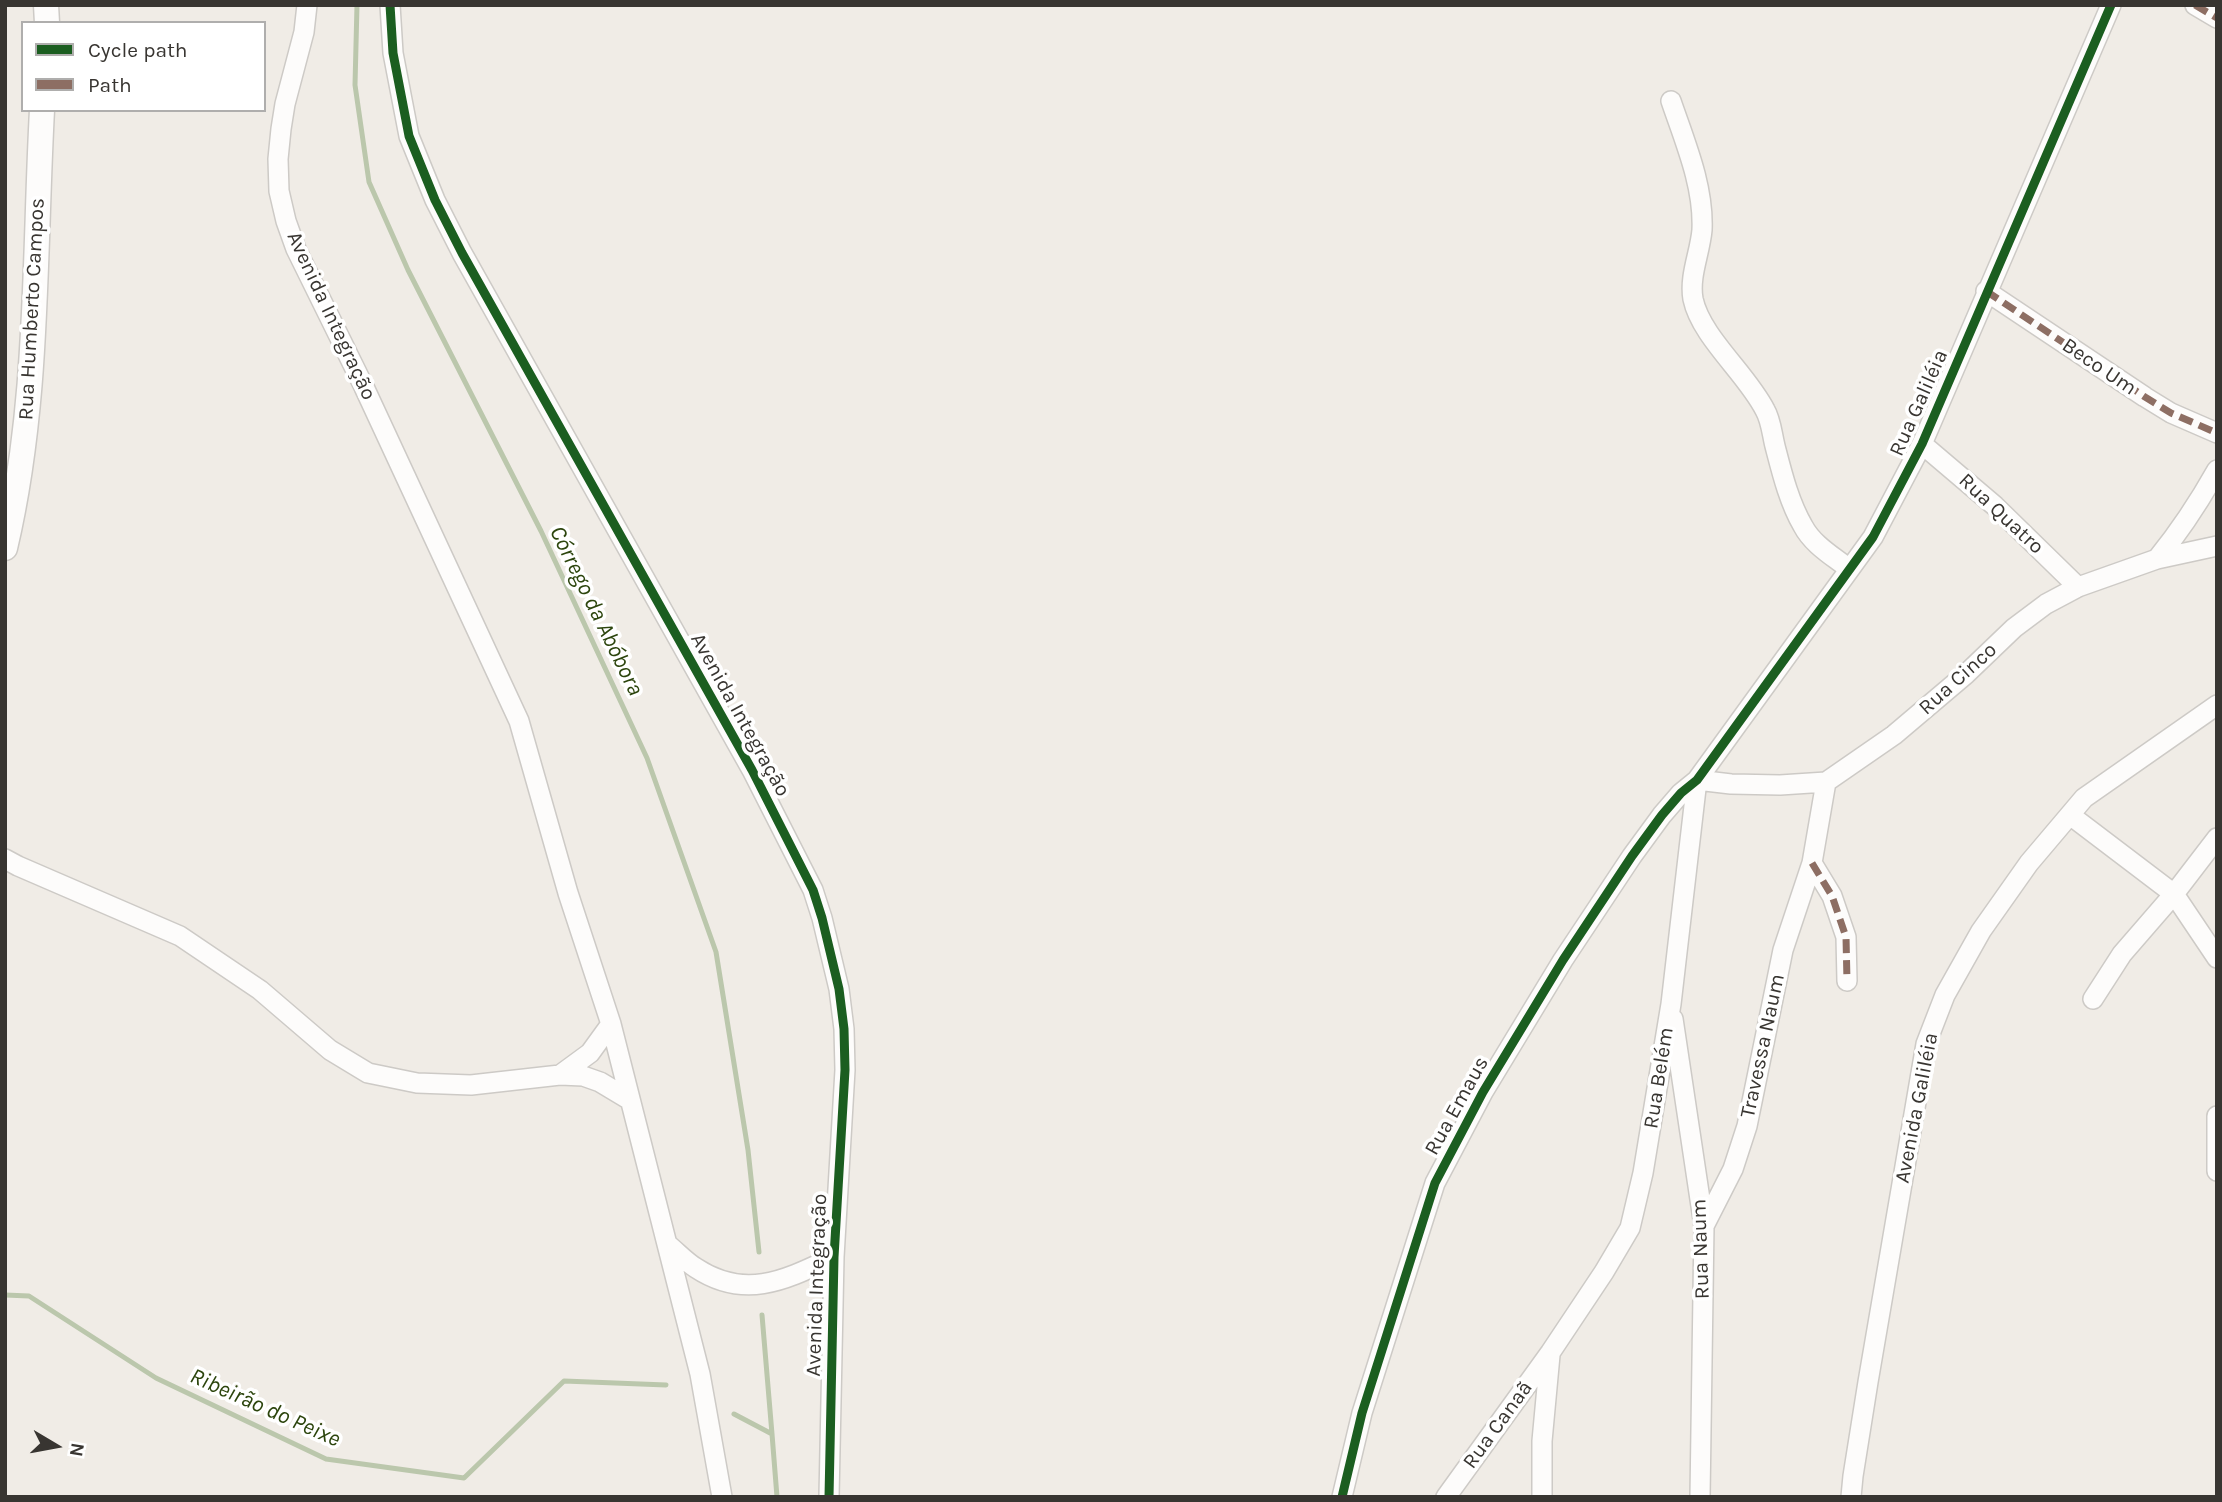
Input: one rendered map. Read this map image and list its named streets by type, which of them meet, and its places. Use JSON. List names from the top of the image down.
{
  "streets": {
    "main road": ["Rua Humberto Campos"],
    "street": [
      "Avenida Integração",
      "Beco Um",
      "Rua Galiléia",
      "Rua Quatro",
      "Rua Cinco",
      "Travessa Naum",
      "Rua Belém",
      "Rua Emaus",
      "Avenida Galiléia",
      "Rua Naum",
      "Rua Canaã"
    ]
  },
  "crossings": [
    ["Beco Um", "Rua Galiléia"],
    ["Rua Galiléia", "Rua Quatro"],
    ["Rua Galiléia", "Rua Belém"],
    ["Rua Galiléia", "Rua Emaus"],
    ["Rua Quatro", "Rua Cinco"],
    ["Rua Cinco", "Travessa Naum"],
    ["Travessa Naum", "Rua Naum"],
    ["Rua Belém", "Rua Emaus"],
    ["Rua Belém", "Rua Naum"],
    ["Rua Belém", "Rua Canaã"]
  ],
  "water": ["Córrego da Abóbora", "Ribeirão do Peixe"],
  "legend": ["Cycle path", "Path"],
  "north": "right"
}
